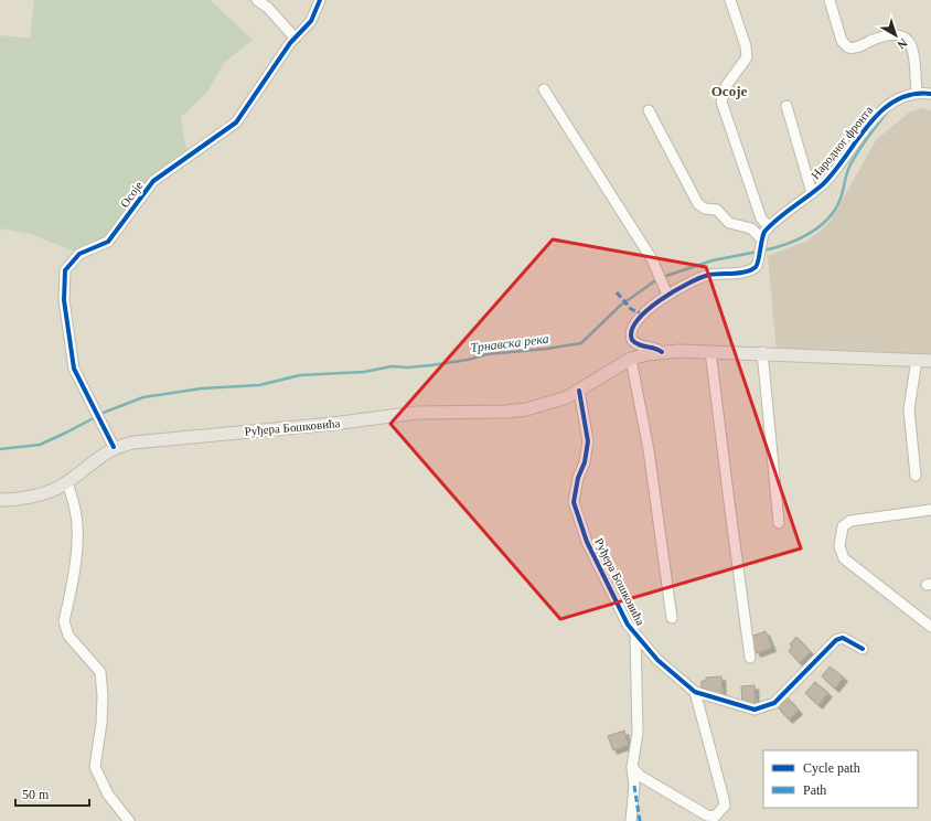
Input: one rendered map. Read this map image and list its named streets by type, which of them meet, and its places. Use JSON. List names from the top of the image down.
{
  "streets": {
    "main road": ["Руђера Бошковића"],
    "street": ["Народног фронта", "Осоје"]
  },
  "crossings": [
    ["Народног фронта", "Руђера Бошковића"],
    ["Осоје", "Руђера Бошковића"]
  ],
  "districts": ["Осоје"],
  "water": ["Трнавска река"],
  "legend": ["Cycle path", "Path"],
  "scale_bar": "50 m",
  "north": "bottom right"
}
